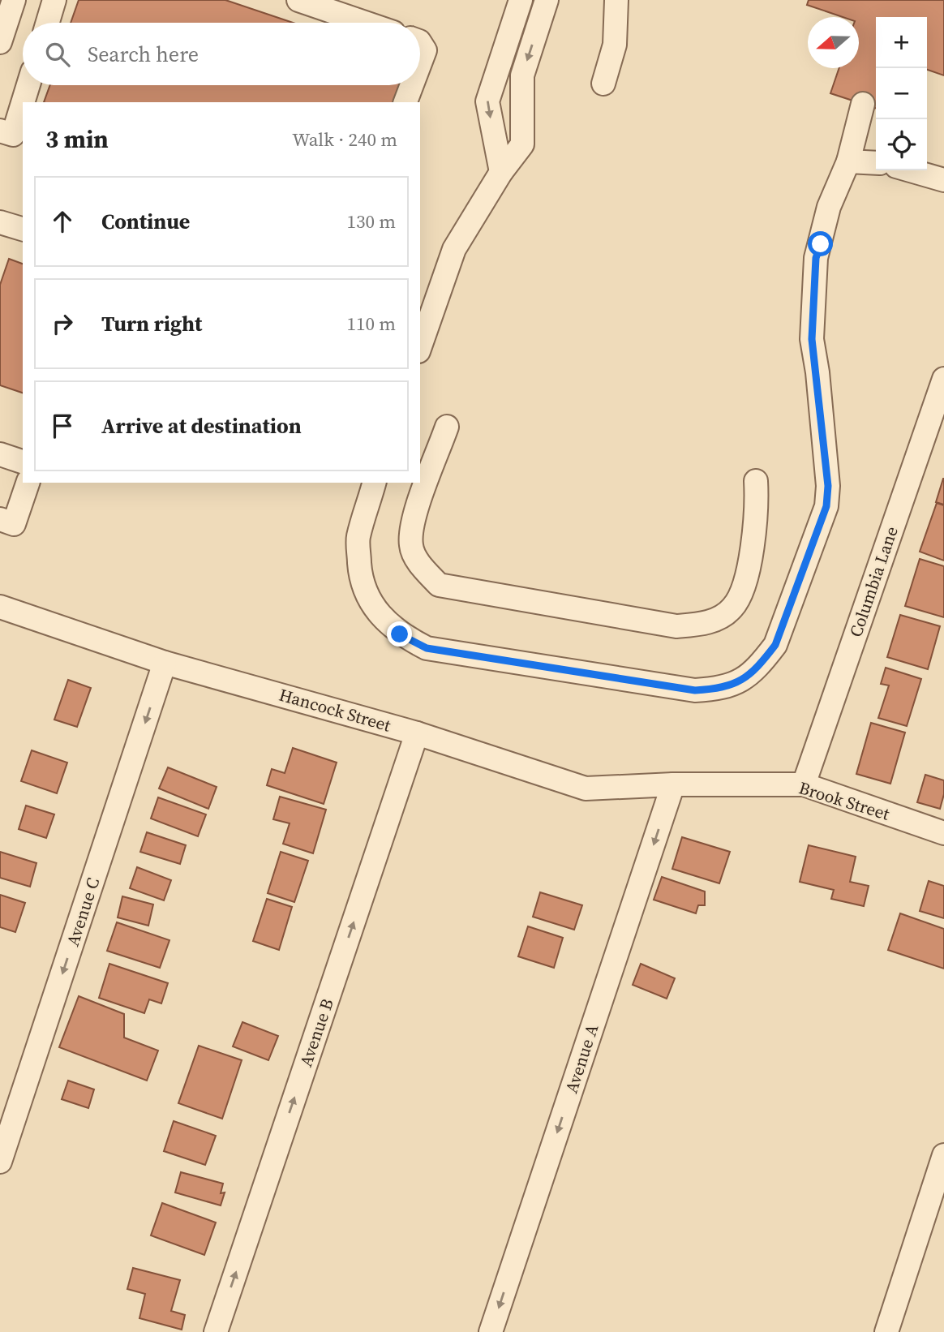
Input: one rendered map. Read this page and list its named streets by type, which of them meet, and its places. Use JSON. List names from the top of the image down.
{
  "streets": {
    "street": [
      "Columbia Lane",
      "Hancock Street",
      "Brook Street",
      "Avenue C",
      "Avenue B",
      "Avenue A"
    ]
  },
  "crossings": [
    ["Columbia Lane", "Brook Street"],
    ["Hancock Street", "Brook Street"],
    ["Hancock Street", "Avenue C"],
    ["Hancock Street", "Avenue B"],
    ["Hancock Street", "Avenue A"],
    ["Brook Street", "Avenue A"]
  ],
  "one_way": ["Avenue C", "Avenue B", "Avenue A"],
  "north": "left",
  "page": {
    "map_buttons": ["+", "−"],
    "search": "Search here",
    "heading": ["3 min", "Walk · 240 m"],
    "list": [
      ["Continue", "130 m"],
      ["Turn right", "110 m"],
      "Arrive at destination"
    ]
  }
}
